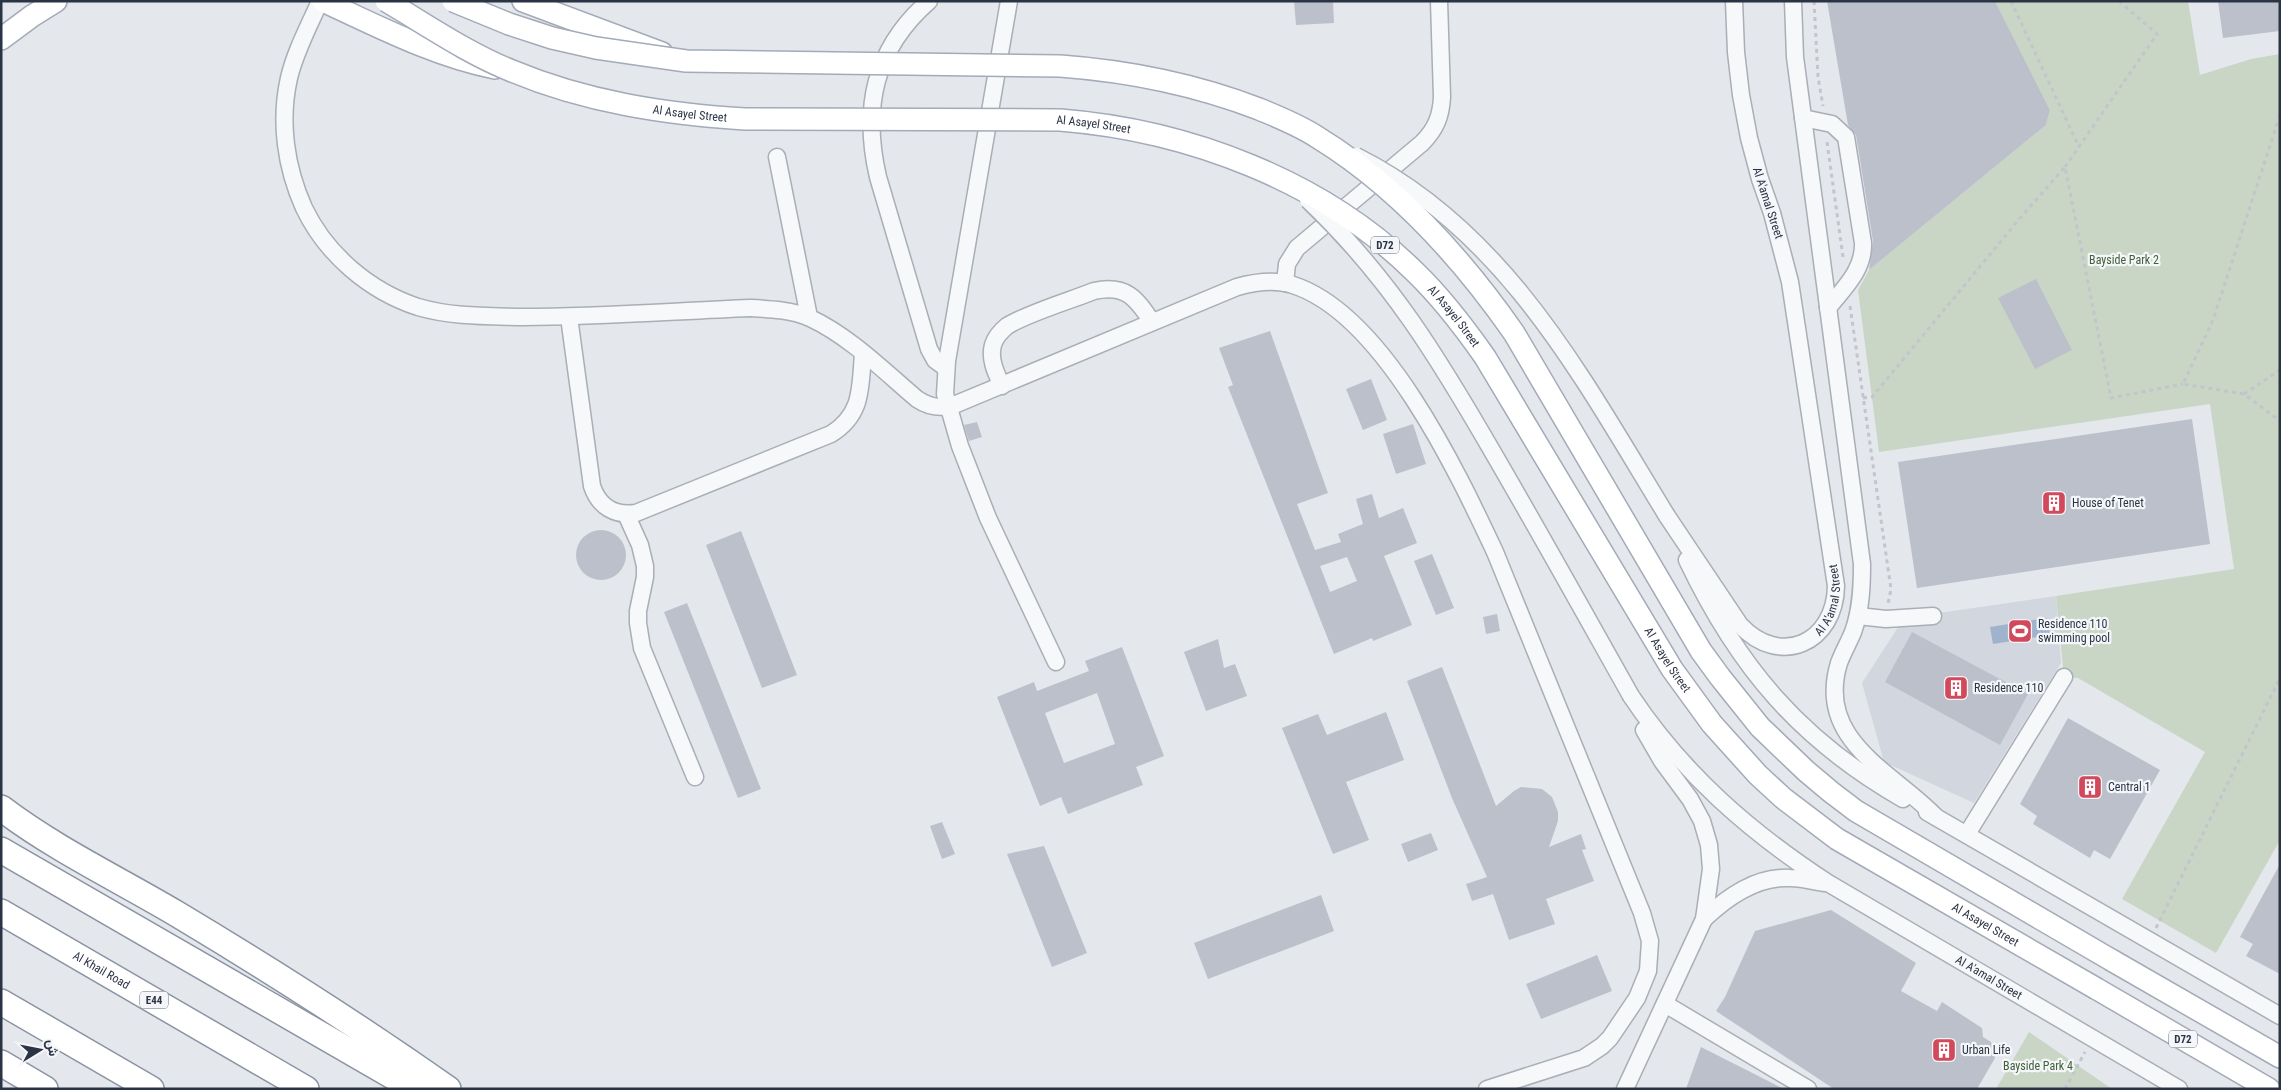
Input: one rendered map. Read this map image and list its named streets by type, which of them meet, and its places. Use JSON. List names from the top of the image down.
{
  "streets": {
    "highway": ["Al Khail Road", "E44"],
    "main road": ["Al Asayel Street", "D72"],
    "street": ["Al A'amal Street"]
  },
  "parks": ["Bayside Park 2", "Bayside Park 4"],
  "places": {
    "building": [
      "House of Tenet",
      "Residence 110",
      "Central 1",
      "Urban Life"
    ],
    "sports": ["Residence 110 swimming pool"]
  },
  "north": "right"
}
